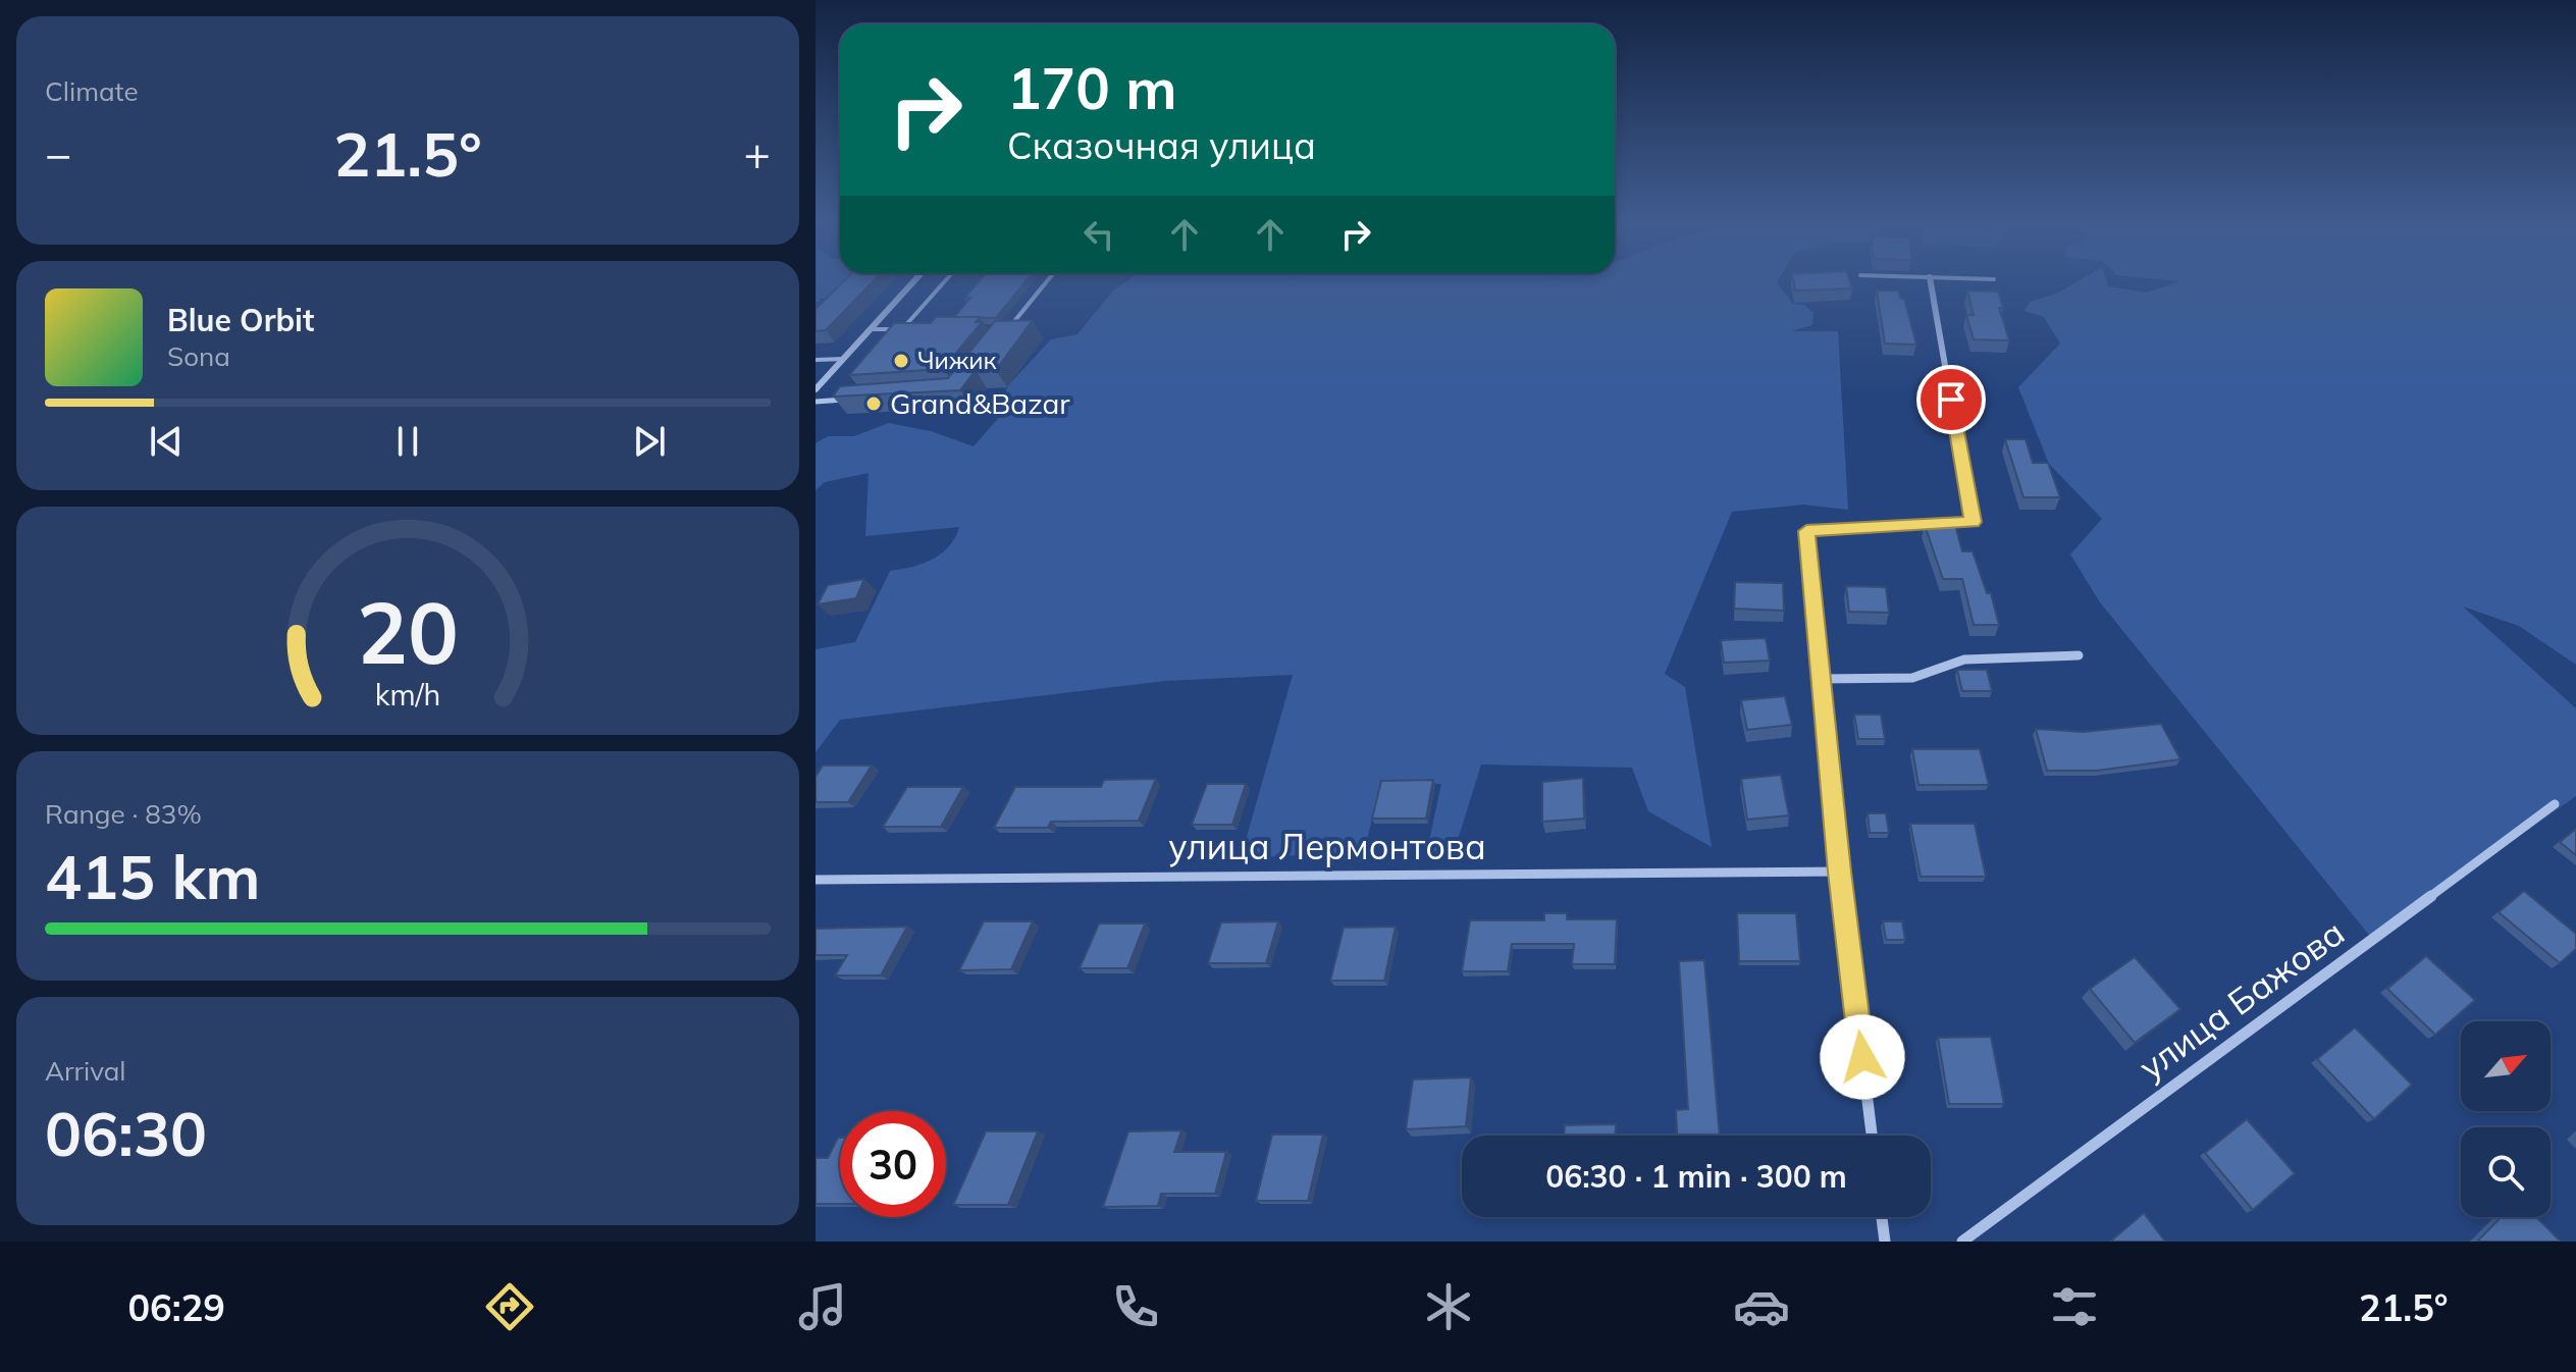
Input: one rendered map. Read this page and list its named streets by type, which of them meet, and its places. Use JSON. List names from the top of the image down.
{
  "streets": {
    "street": ["улица Лермонтова", "улица Бажова"]
  },
  "places": ["Чижик", "Grand&Bazar"],
  "north": "top right",
  "page": {
    "tile": [
      "Climate",
      ["Range · 83%", "415 km"],
      ["Arrival", "06:30"]
    ],
    "turn": ["170 m", "Сказочная улица"],
    "heat": ["−", "21.5°", "+"],
    "song": ["Blue Orbit", "Sona"],
    "limit": "30",
    "trip": "06:30 · 1 min · 300 m",
    "tabs": ["06:29", "21.5°"],
    "gauge": ["20", "km/h"]
  }
}
